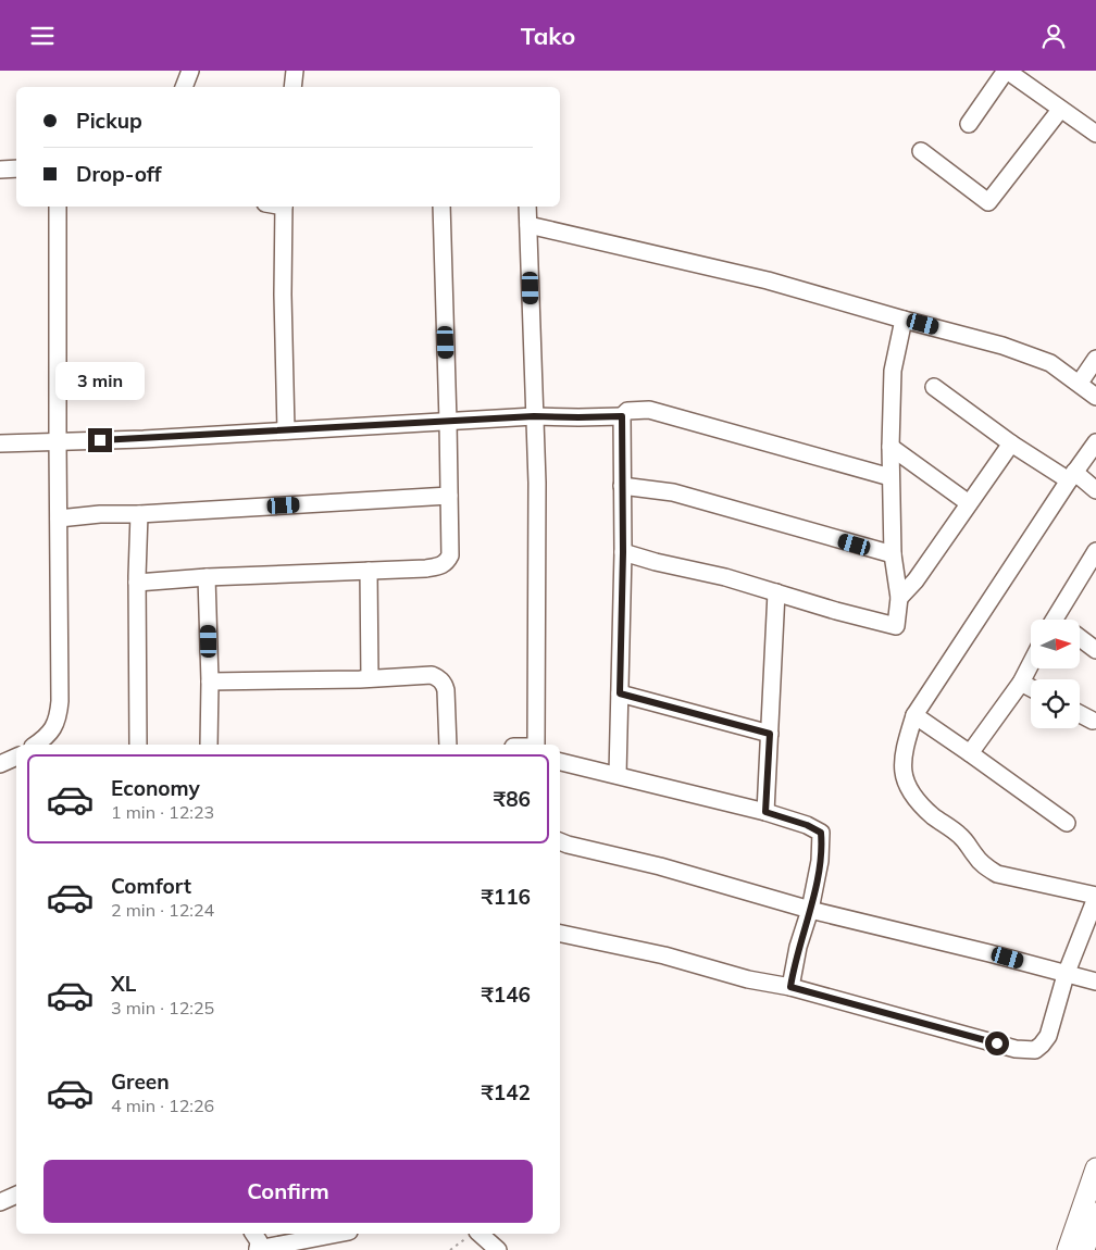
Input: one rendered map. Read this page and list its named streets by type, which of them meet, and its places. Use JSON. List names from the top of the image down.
{
  "north": "right",
  "page": {
    "header": "Tako",
    "banner": ["Pickup", "Drop-off"],
    "bubble": "3 min",
    "list": [
      {
        "name": "Economy",
        "note": "1 min · 12:23",
        "value": "₹86"
      },
      {
        "name": "Comfort",
        "note": "2 min · 12:24",
        "value": "₹116"
      },
      {
        "name": "XL",
        "note": "3 min · 12:25",
        "value": "₹146"
      },
      {
        "name": "Green",
        "note": "4 min · 12:26",
        "value": "₹142"
      }
    ],
    "buttons": "Confirm"
  }
}
